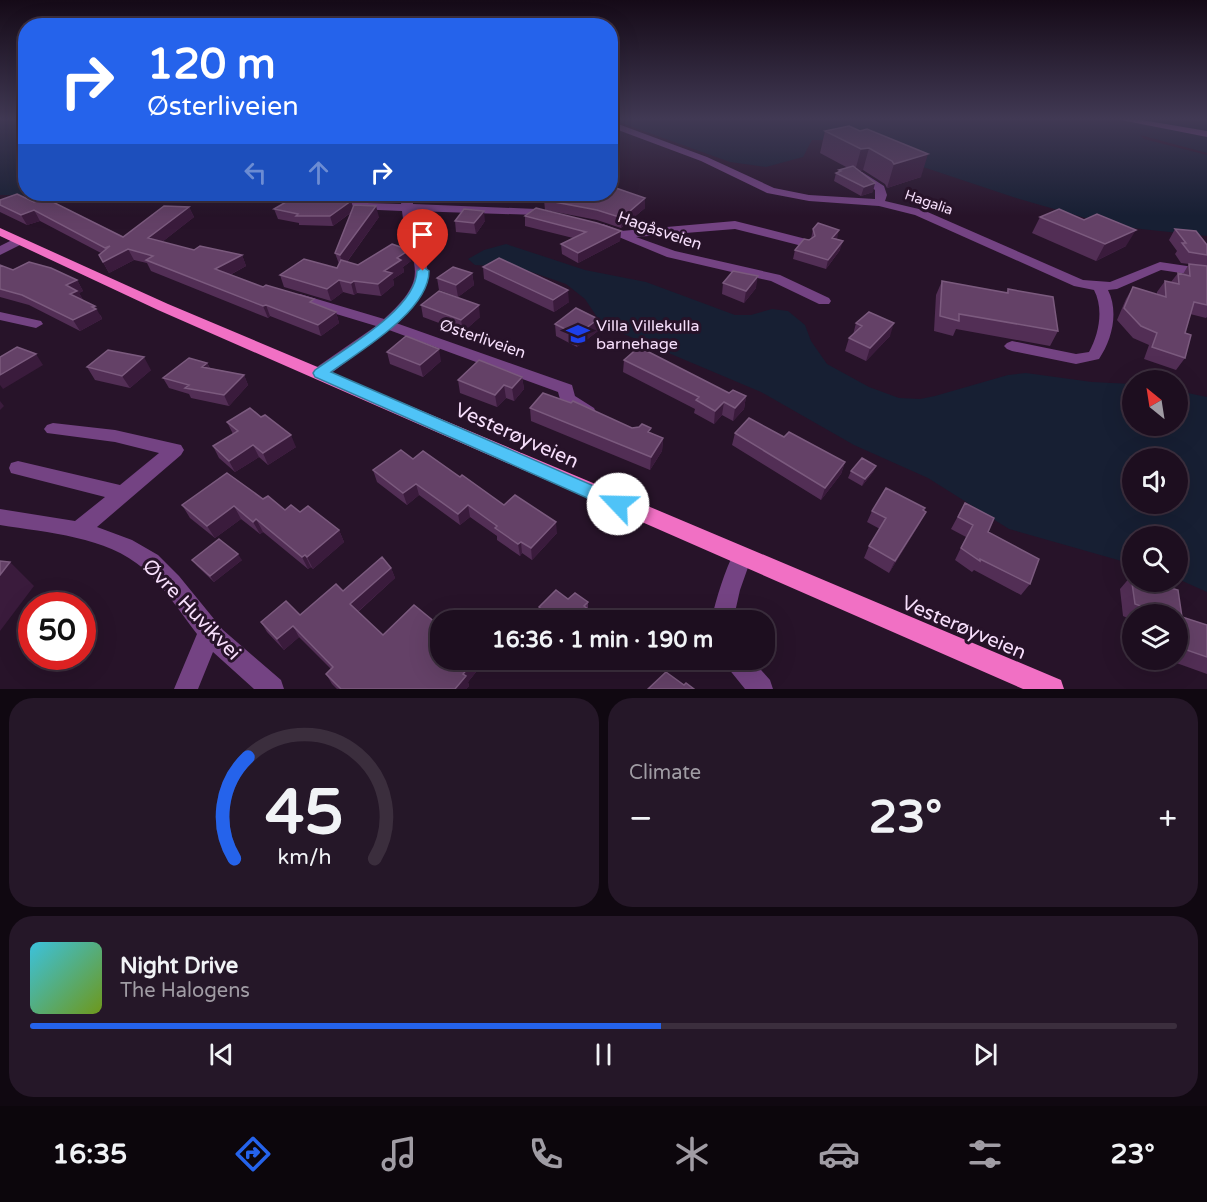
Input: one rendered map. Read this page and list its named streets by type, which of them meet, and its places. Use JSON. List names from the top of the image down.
{
  "streets": {
    "main road": ["Vesterøyveien"],
    "street": [
      "Hagalia",
      "Hagåsveien",
      "Østerliveien",
      "Øvre Huvikvei"
    ]
  },
  "places": {
    "school or university": ["Villa Villekulla barnehage"]
  },
  "north": "top left",
  "page": {
    "turn": ["120 m", "Østerliveien"],
    "limit": "50",
    "trip": "16:36 · 1 min · 190 m",
    "tile": "Climate",
    "heat": ["−", "23°", "+"],
    "song": ["Night Drive", "The Halogens"],
    "tabs": ["16:35", "23°"],
    "gauge": ["45", "km/h"]
  }
}
